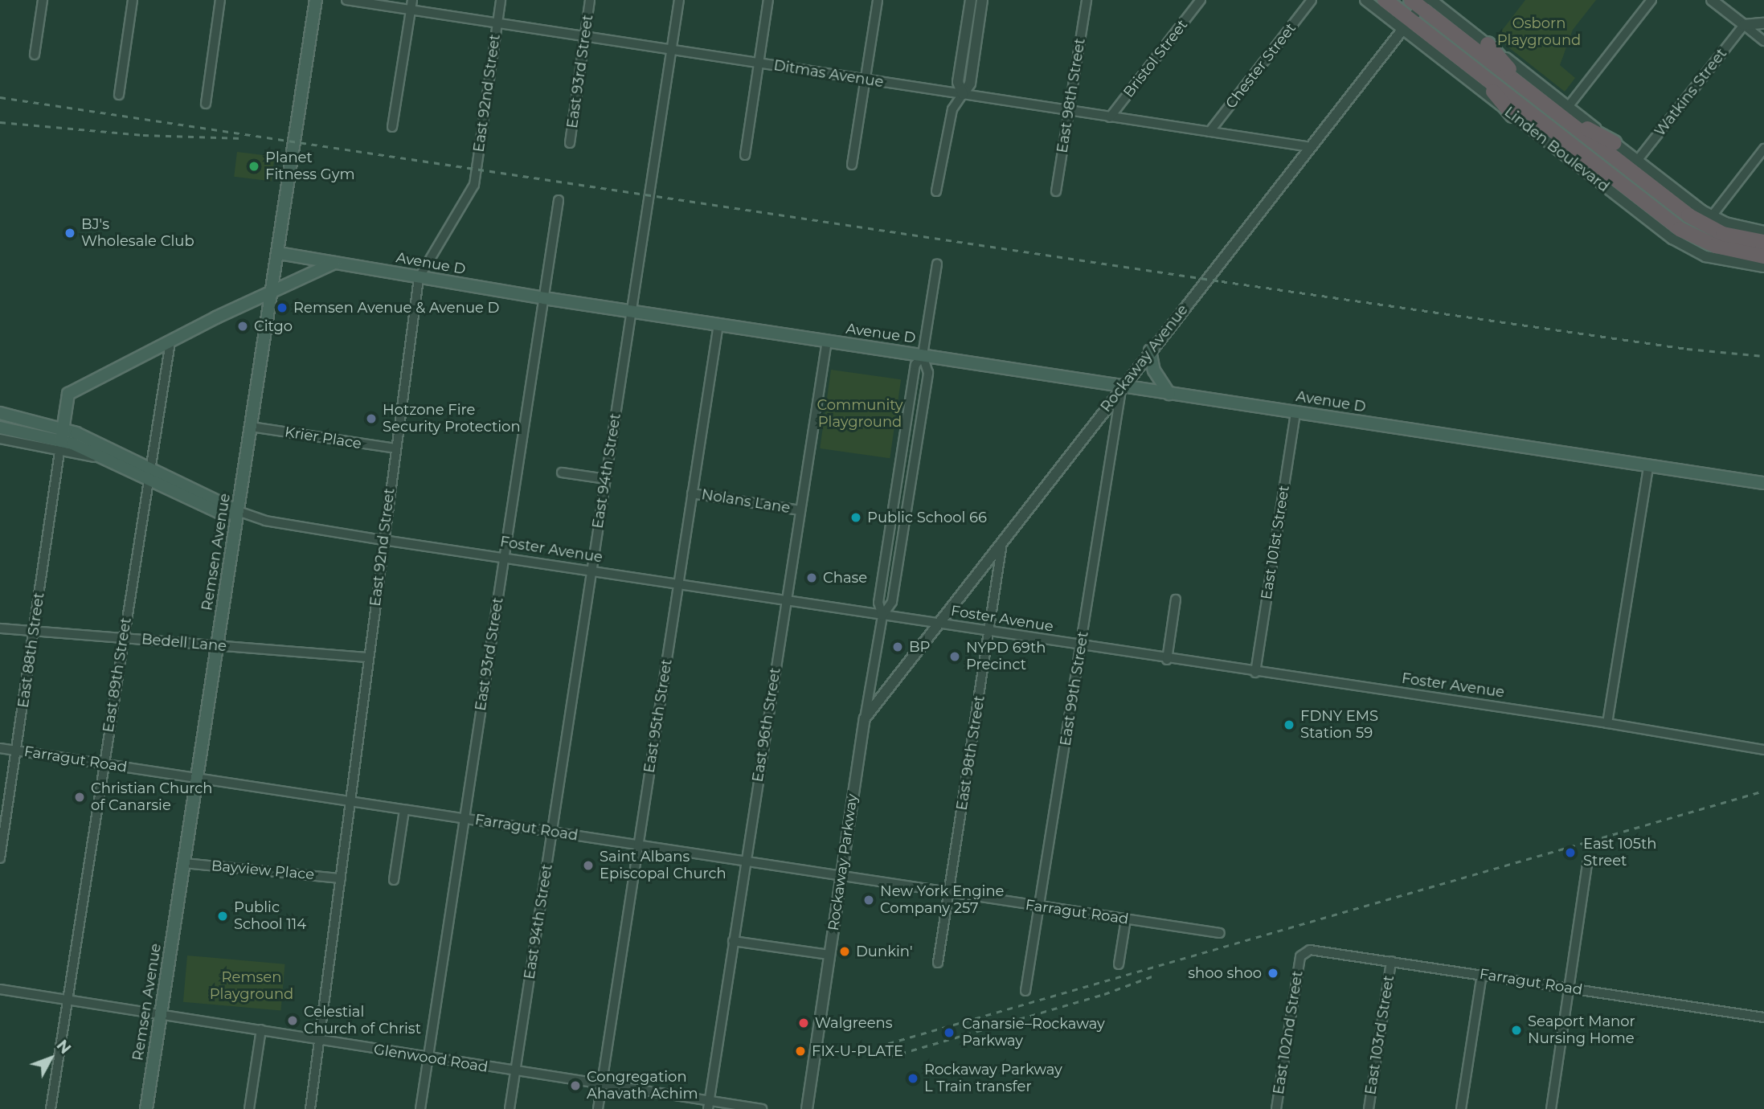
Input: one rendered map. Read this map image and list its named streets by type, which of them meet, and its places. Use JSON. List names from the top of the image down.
{
  "streets": {
    "highway": ["Linden Boulevard"],
    "main road": ["Avenue D", "Foster Avenue", "Remsen Avenue"],
    "street": [
      "Bristol Street",
      "Chester Street",
      "East 93rd Street",
      "Ditmas Avenue",
      "Watkins Street",
      "East 92nd Street",
      "East 98th Street",
      "Rockaway Avenue",
      "Krier Place",
      "East 94th Street",
      "Nolans Lane",
      "East 101st Street",
      "Bedell Lane",
      "East 88th Street",
      "East 89th Street",
      "East 99th Street",
      "East 95th Street",
      "East 96th Street",
      "Farragut Road",
      "Rockaway Parkway",
      "Bayview Place",
      "East 102nd Street",
      "East 103rd Street",
      "Glenwood Road"
    ]
  },
  "crossings": [
    ["Bristol Street", "Ditmas Avenue"],
    ["Chester Street", "Ditmas Avenue"],
    ["East 93rd Street", "Ditmas Avenue"],
    ["East 93rd Street", "Avenue D"],
    ["East 93rd Street", "Foster Avenue"],
    ["East 93rd Street", "Farragut Road"],
    ["East 93rd Street", "Glenwood Road"],
    ["Ditmas Avenue", "East 92nd Street"],
    ["Ditmas Avenue", "East 98th Street"],
    ["Ditmas Avenue", "Rockaway Avenue"],
    ["Ditmas Avenue", "East 94th Street"],
    ["Watkins Street", "Linden Boulevard"],
    ["East 92nd Street", "Avenue D"],
    ["East 92nd Street", "Krier Place"],
    ["East 92nd Street", "Foster Avenue"],
    ["East 92nd Street", "Bedell Lane"],
    ["East 92nd Street", "Farragut Road"],
    ["East 92nd Street", "Bayview Place"],
    ["East 92nd Street", "Glenwood Road"],
    ["East 98th Street", "Rockaway Avenue"],
    ["East 98th Street", "Foster Avenue"],
    ["East 98th Street", "Farragut Road"],
    ["Linden Boulevard", "Rockaway Avenue"],
    ["Avenue D", "Rockaway Avenue"],
    ["Avenue D", "East 94th Street"],
    ["Avenue D", "East 101st Street"],
    ["Avenue D", "Remsen Avenue"],
    ["Avenue D", "East 99th Street"],
    ["Avenue D", "East 95th Street"],
    ["Avenue D", "East 96th Street"],
    ["Avenue D", "Rockaway Parkway"],
    ["Rockaway Avenue", "Foster Avenue"],
    ["Rockaway Avenue", "East 99th Street"],
    ["Rockaway Avenue", "Rockaway Parkway"],
    ["Krier Place", "Remsen Avenue"],
    ["East 94th Street", "Foster Avenue"],
    ["East 94th Street", "Farragut Road"],
    ["East 94th Street", "Glenwood Road"],
    ["Nolans Lane", "East 95th Street"],
    ["Nolans Lane", "East 96th Street"],
    ["East 101st Street", "Foster Avenue"],
    ["Foster Avenue", "Remsen Avenue"],
    ["Foster Avenue", "East 88th Street"],
    ["Foster Avenue", "East 89th Street"],
    ["Foster Avenue", "East 99th Street"],
    ["Foster Avenue", "East 95th Street"],
    ["Foster Avenue", "East 96th Street"],
    ["Foster Avenue", "Rockaway Parkway"],
    ["Remsen Avenue", "Bedell Lane"],
    ["Remsen Avenue", "Farragut Road"],
    ["Remsen Avenue", "Bayview Place"],
    ["Remsen Avenue", "Glenwood Road"],
    ["Bedell Lane", "East 88th Street"],
    ["Bedell Lane", "East 89th Street"],
    ["East 88th Street", "Farragut Road"],
    ["East 89th Street", "Farragut Road"],
    ["East 89th Street", "Glenwood Road"],
    ["East 99th Street", "Farragut Road"],
    ["East 95th Street", "Farragut Road"],
    ["East 95th Street", "Glenwood Road"],
    ["East 96th Street", "Farragut Road"],
    ["East 96th Street", "Glenwood Road"],
    ["Farragut Road", "Rockaway Parkway"],
    ["Farragut Road", "East 102nd Street"],
    ["Farragut Road", "East 103rd Street"]
  ],
  "parks": ["Osborn Playground", "Community Playground", "Remsen Playground"],
  "places": [
    "Planet Fitness Gym",
    "BJ's Wholesale Club",
    "Remsen Avenue & Avenue D",
    "Citgo",
    "Hotzone Fire Security Protection",
    "Public School 66",
    "Chase",
    "BP",
    "NYPD 69th Precinct",
    "FDNY EMS Station 59",
    "Christian Church of Canarsie",
    "East 105th Street",
    "Saint Albans Episcopal Church",
    "New York Engine Company 257",
    "Public School 114",
    "Dunkin'",
    "shoo shoo",
    "Celestial Church of Christ",
    "Walgreens",
    "Seaport Manor Nursing Home",
    "Canarsie–Rockaway Parkway",
    "FIX-U-PLATE",
    "Rockaway Parkway L Train transfer",
    "Congregation Ahavath Achim"
  ],
  "north": "top right"
}
